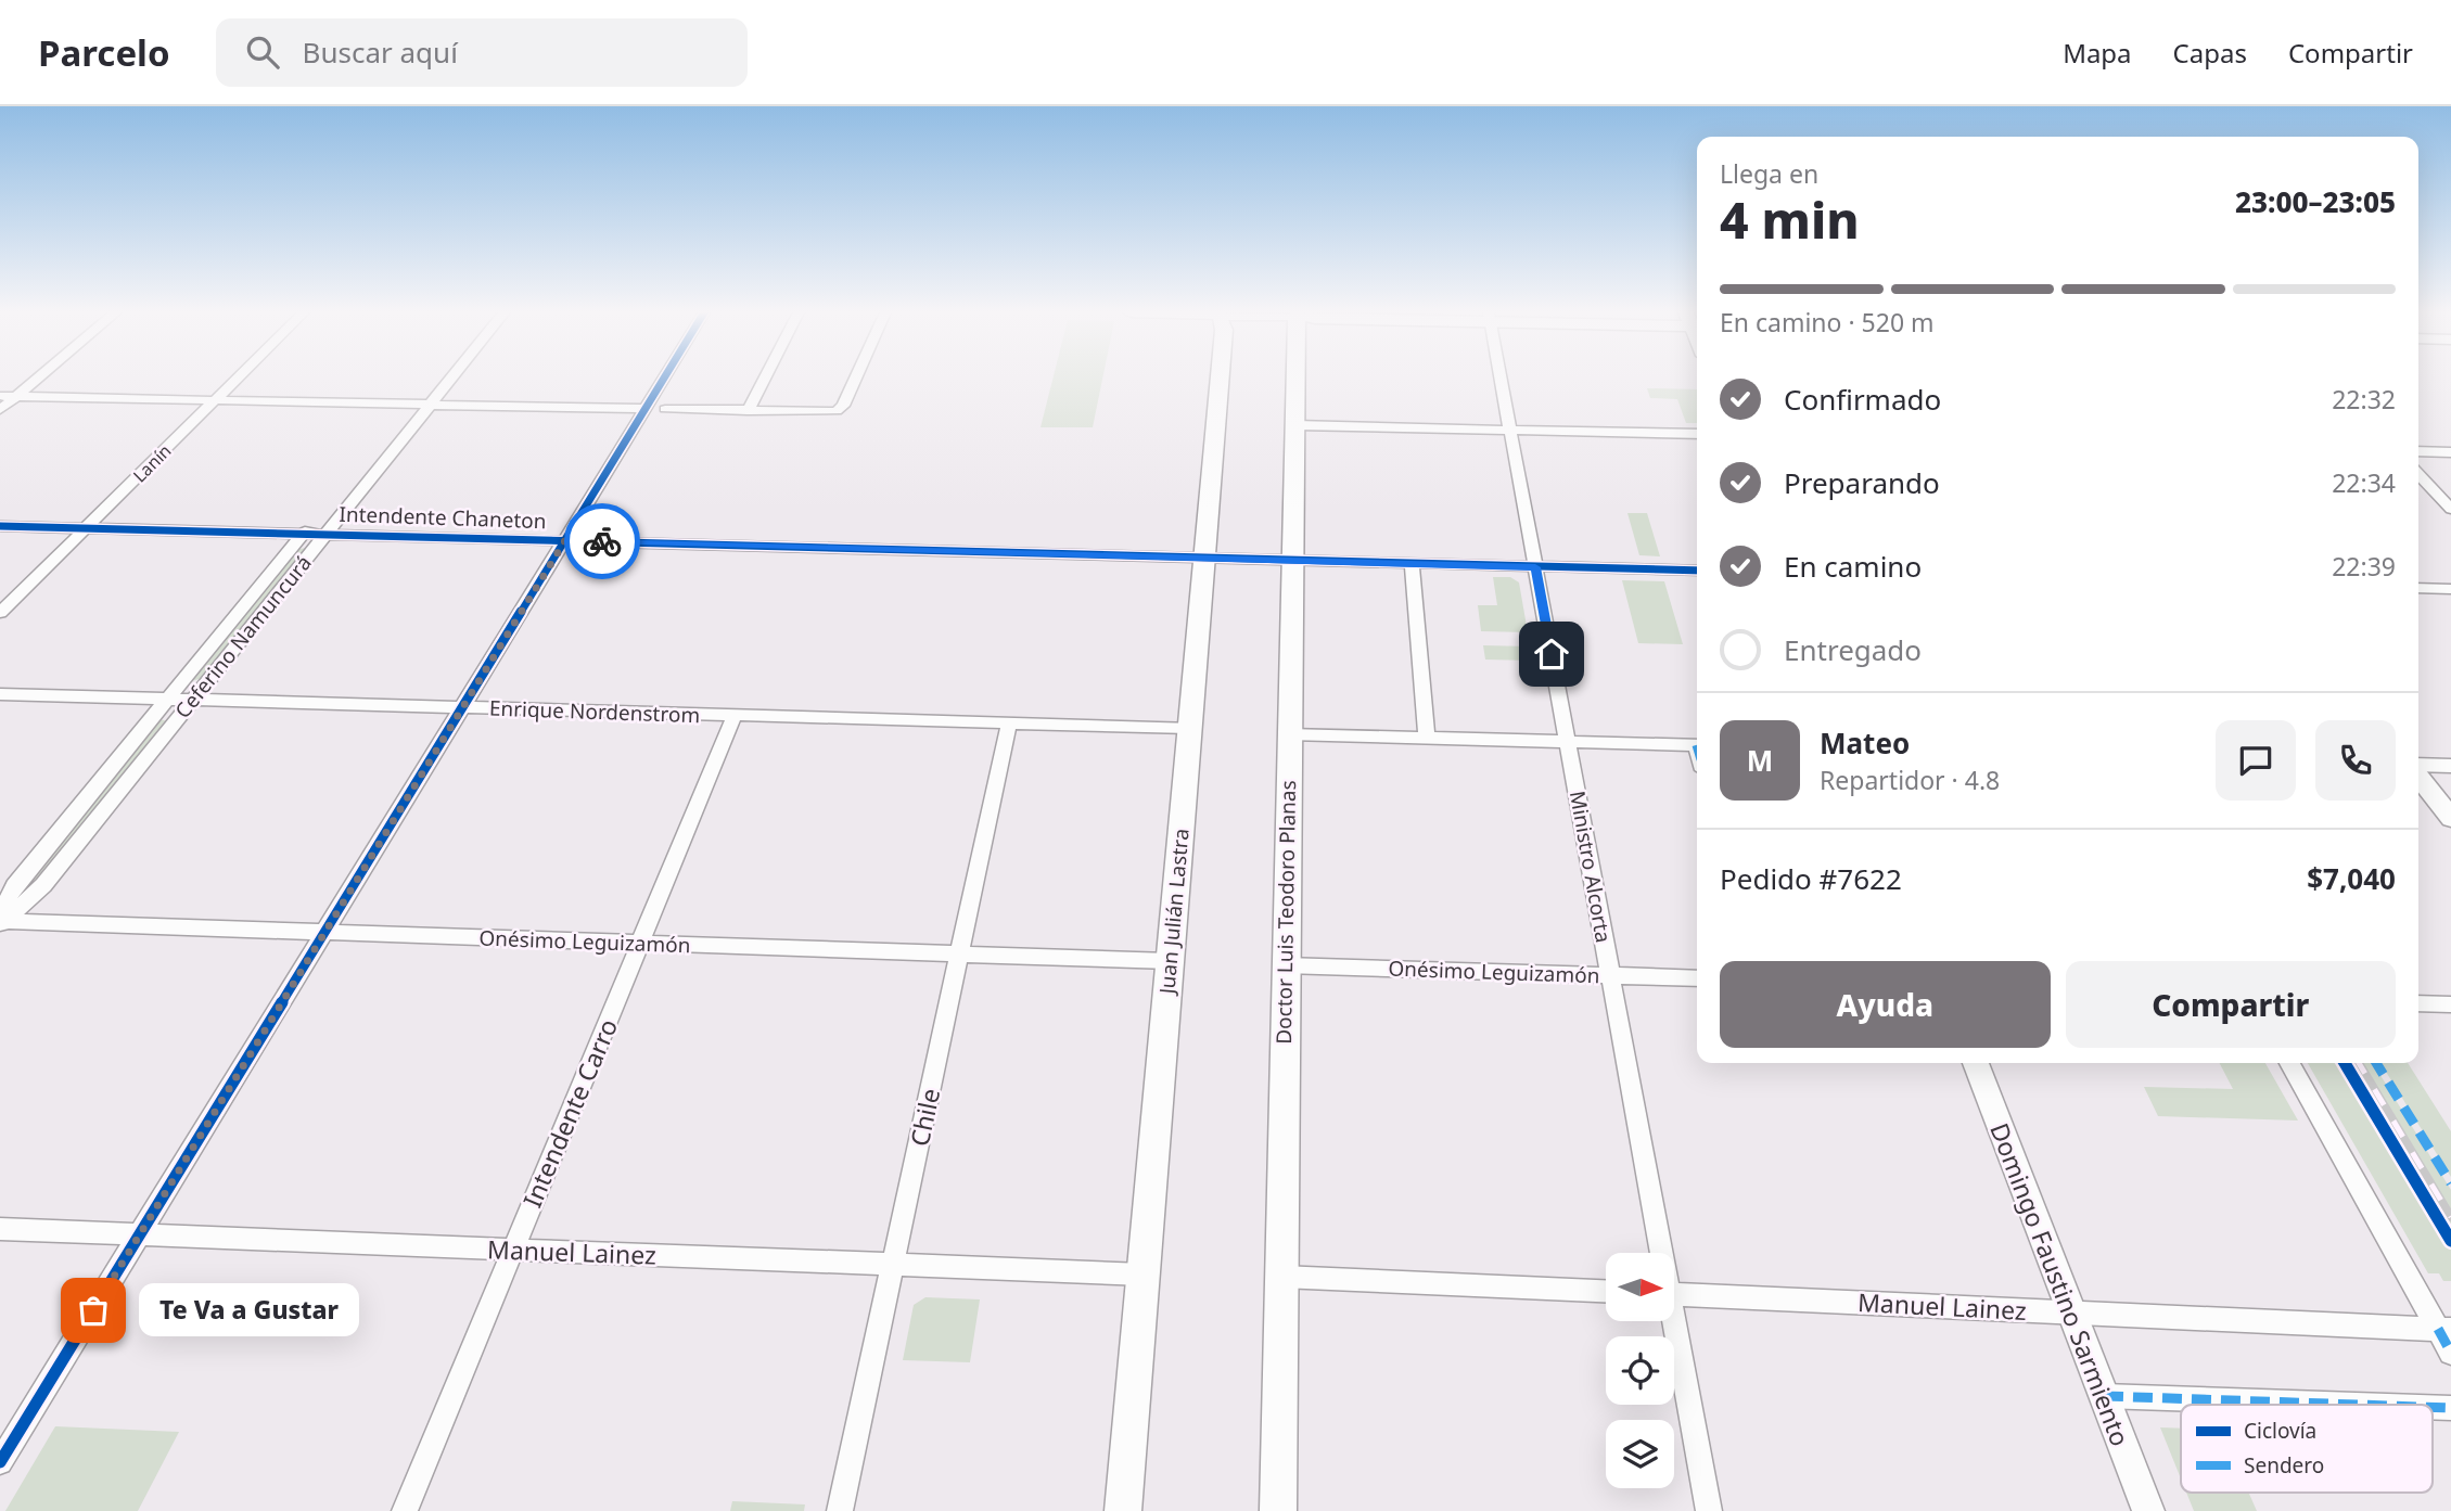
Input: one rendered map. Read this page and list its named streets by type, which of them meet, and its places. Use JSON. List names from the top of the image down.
{
  "streets": {
    "highway": ["Juan Julián Lastra", "Doctor Luis Teodoro Planas"],
    "main road": ["Domingo Faustino Sarmiento"],
    "street": [
      "Lanín",
      "Intendente Chaneton",
      "Ceferino Namuncurá",
      "Enrique Nordenstrom",
      "Ministro Alcorta",
      "Onésimo Leguizamón",
      "Intendente Carro",
      "Chile",
      "Manuel Lainez"
    ]
  },
  "crossings": [
    ["Lanín", "Intendente Chaneton"],
    ["Intendente Chaneton", "Ceferino Namuncurá"],
    ["Intendente Chaneton", "Ministro Alcorta"],
    ["Intendente Chaneton", "Juan Julián Lastra"],
    ["Intendente Chaneton", "Doctor Luis Teodoro Planas"],
    ["Ceferino Namuncurá", "Enrique Nordenstrom"],
    ["Ceferino Namuncurá", "Onésimo Leguizamón"],
    ["Enrique Nordenstrom", "Juan Julián Lastra"],
    ["Enrique Nordenstrom", "Intendente Carro"],
    ["Enrique Nordenstrom", "Chile"],
    ["Ministro Alcorta", "Onésimo Leguizamón"],
    ["Juan Julián Lastra", "Onésimo Leguizamón"],
    ["Juan Julián Lastra", "Manuel Lainez"],
    ["Doctor Luis Teodoro Planas", "Onésimo Leguizamón"],
    ["Onésimo Leguizamón", "Intendente Carro"],
    ["Onésimo Leguizamón", "Chile"],
    ["Intendente Carro", "Manuel Lainez"],
    ["Chile", "Manuel Lainez"],
    ["Manuel Lainez", "Domingo Faustino Sarmiento"]
  ],
  "places": ["Te Va a Gustar"],
  "legend": ["Ciclovía", "Sendero"],
  "north": "right",
  "page": {
    "header": "Parcelo",
    "search": "Buscar aquí",
    "nav": ["Mapa", "Capas", "Compartir"],
    "heading": ["4 min", "Llega en", "23:00–23:05"],
    "panel": [
      "Mateo",
      "Repartidor · 4.8",
      "Pedido #7622",
      "$7,040"
    ],
    "bar": "En camino · 520 m",
    "list": [
      ["Confirmado", "22:32"],
      ["Preparando", "22:34"],
      ["En camino", "22:39"],
      "Entregado"
    ],
    "round": "M",
    "buttons": ["Ayuda", "Compartir"],
    "bubble": "Te Va a Gustar"
  }
}
